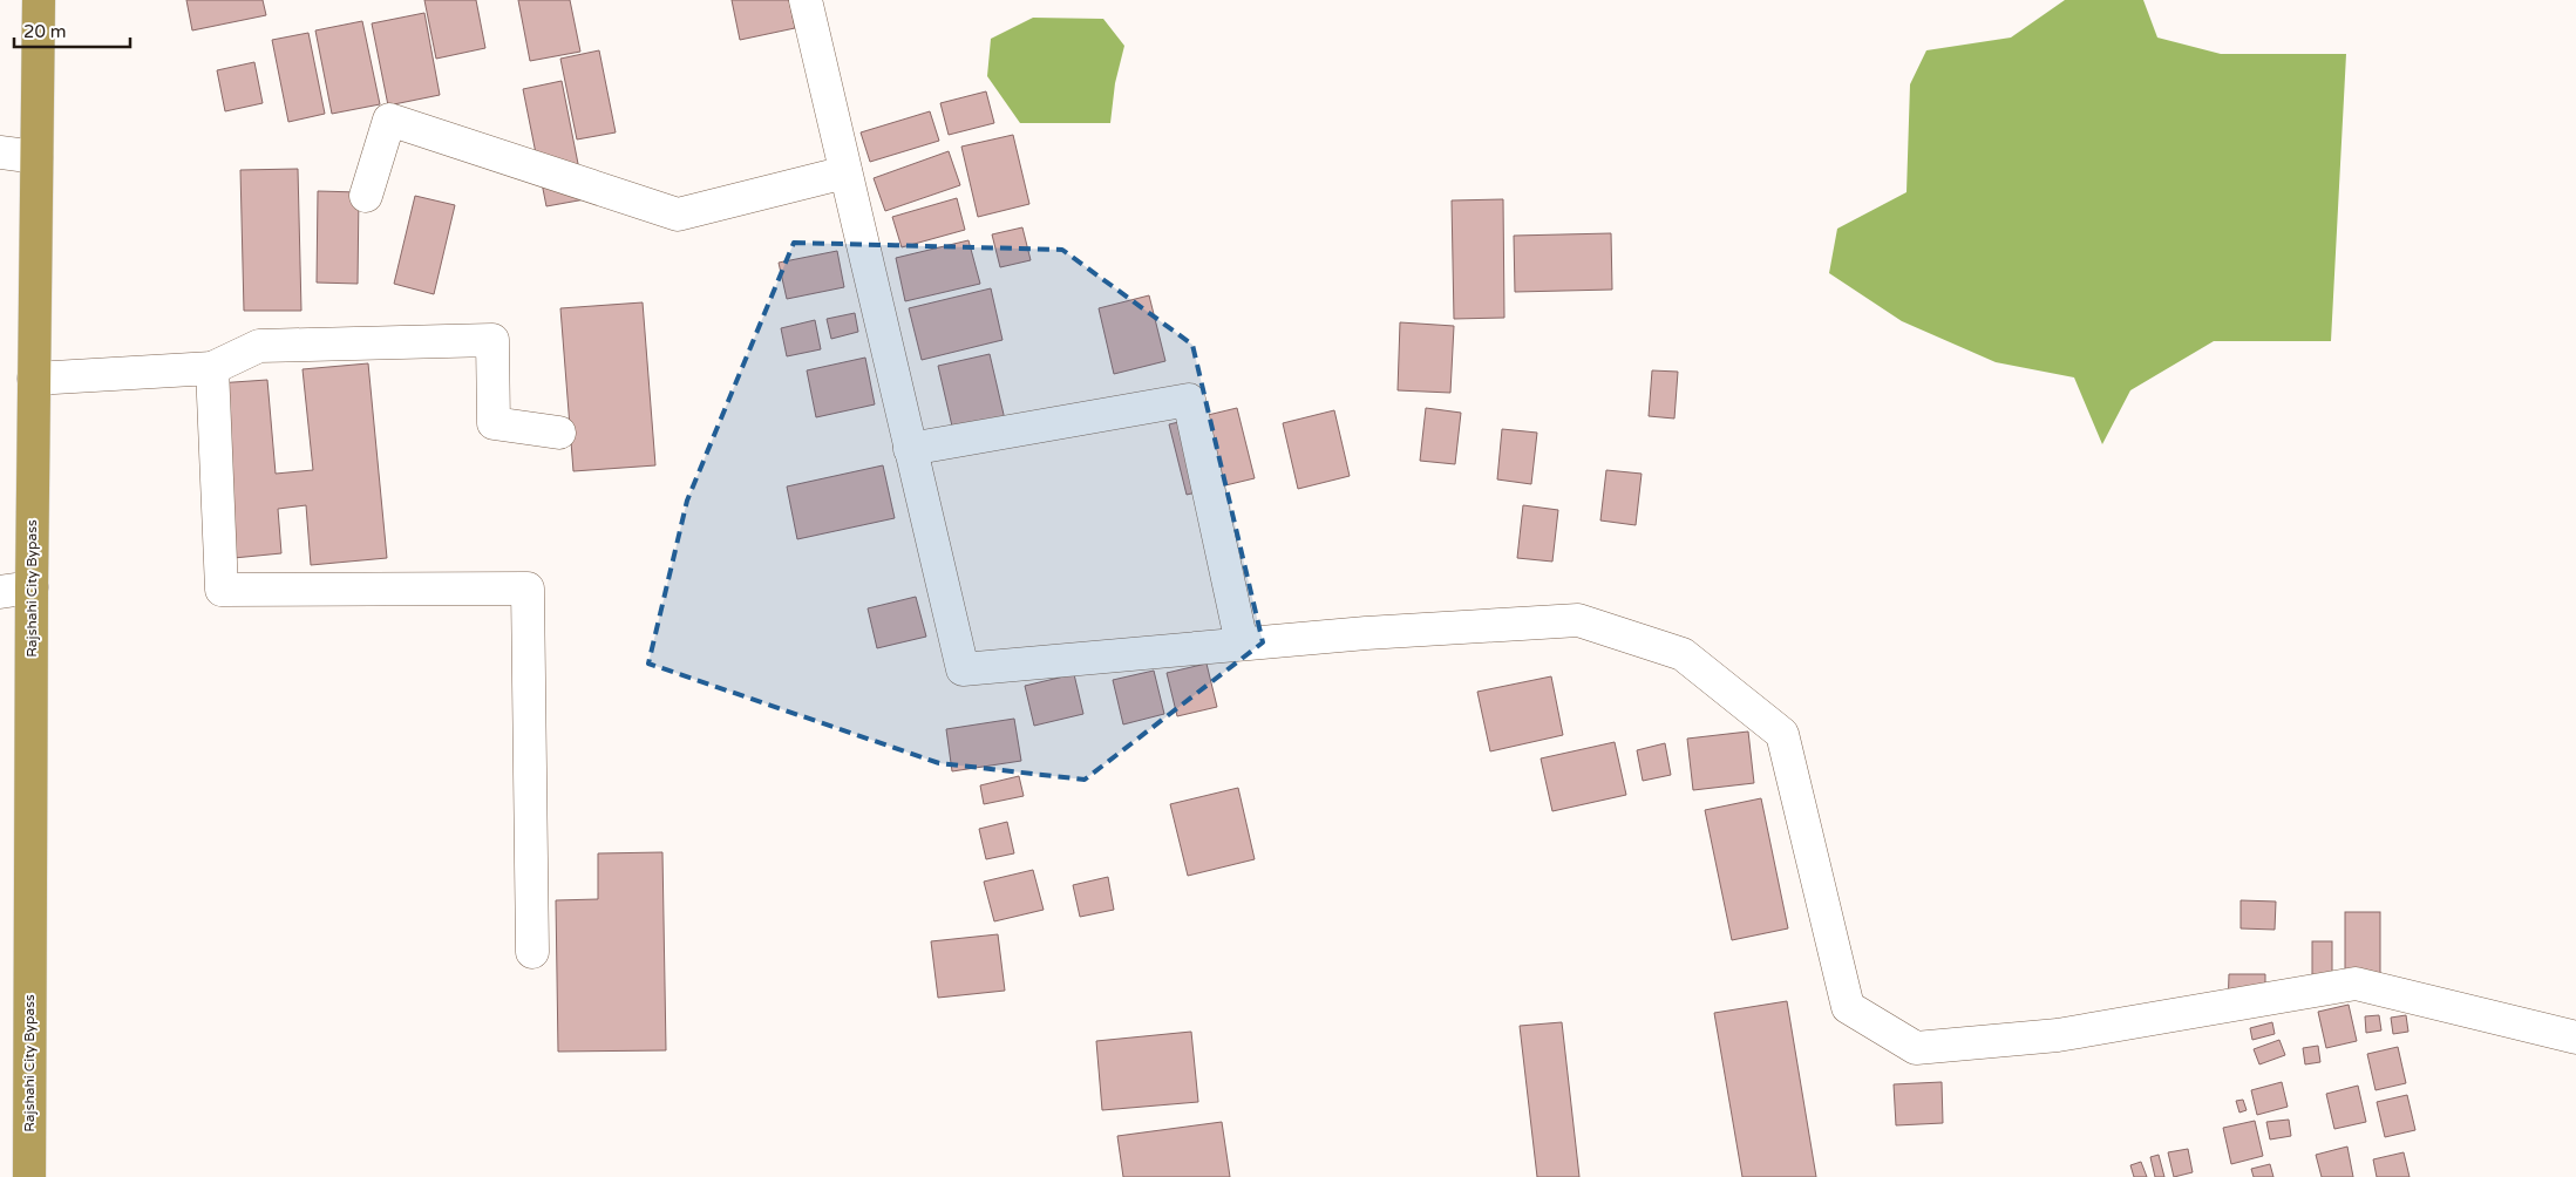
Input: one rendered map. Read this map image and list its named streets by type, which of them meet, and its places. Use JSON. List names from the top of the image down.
{
  "streets": {
    "highway": ["Rajshahi City Bypass"]
  },
  "scale_bar": "20 m"
}
